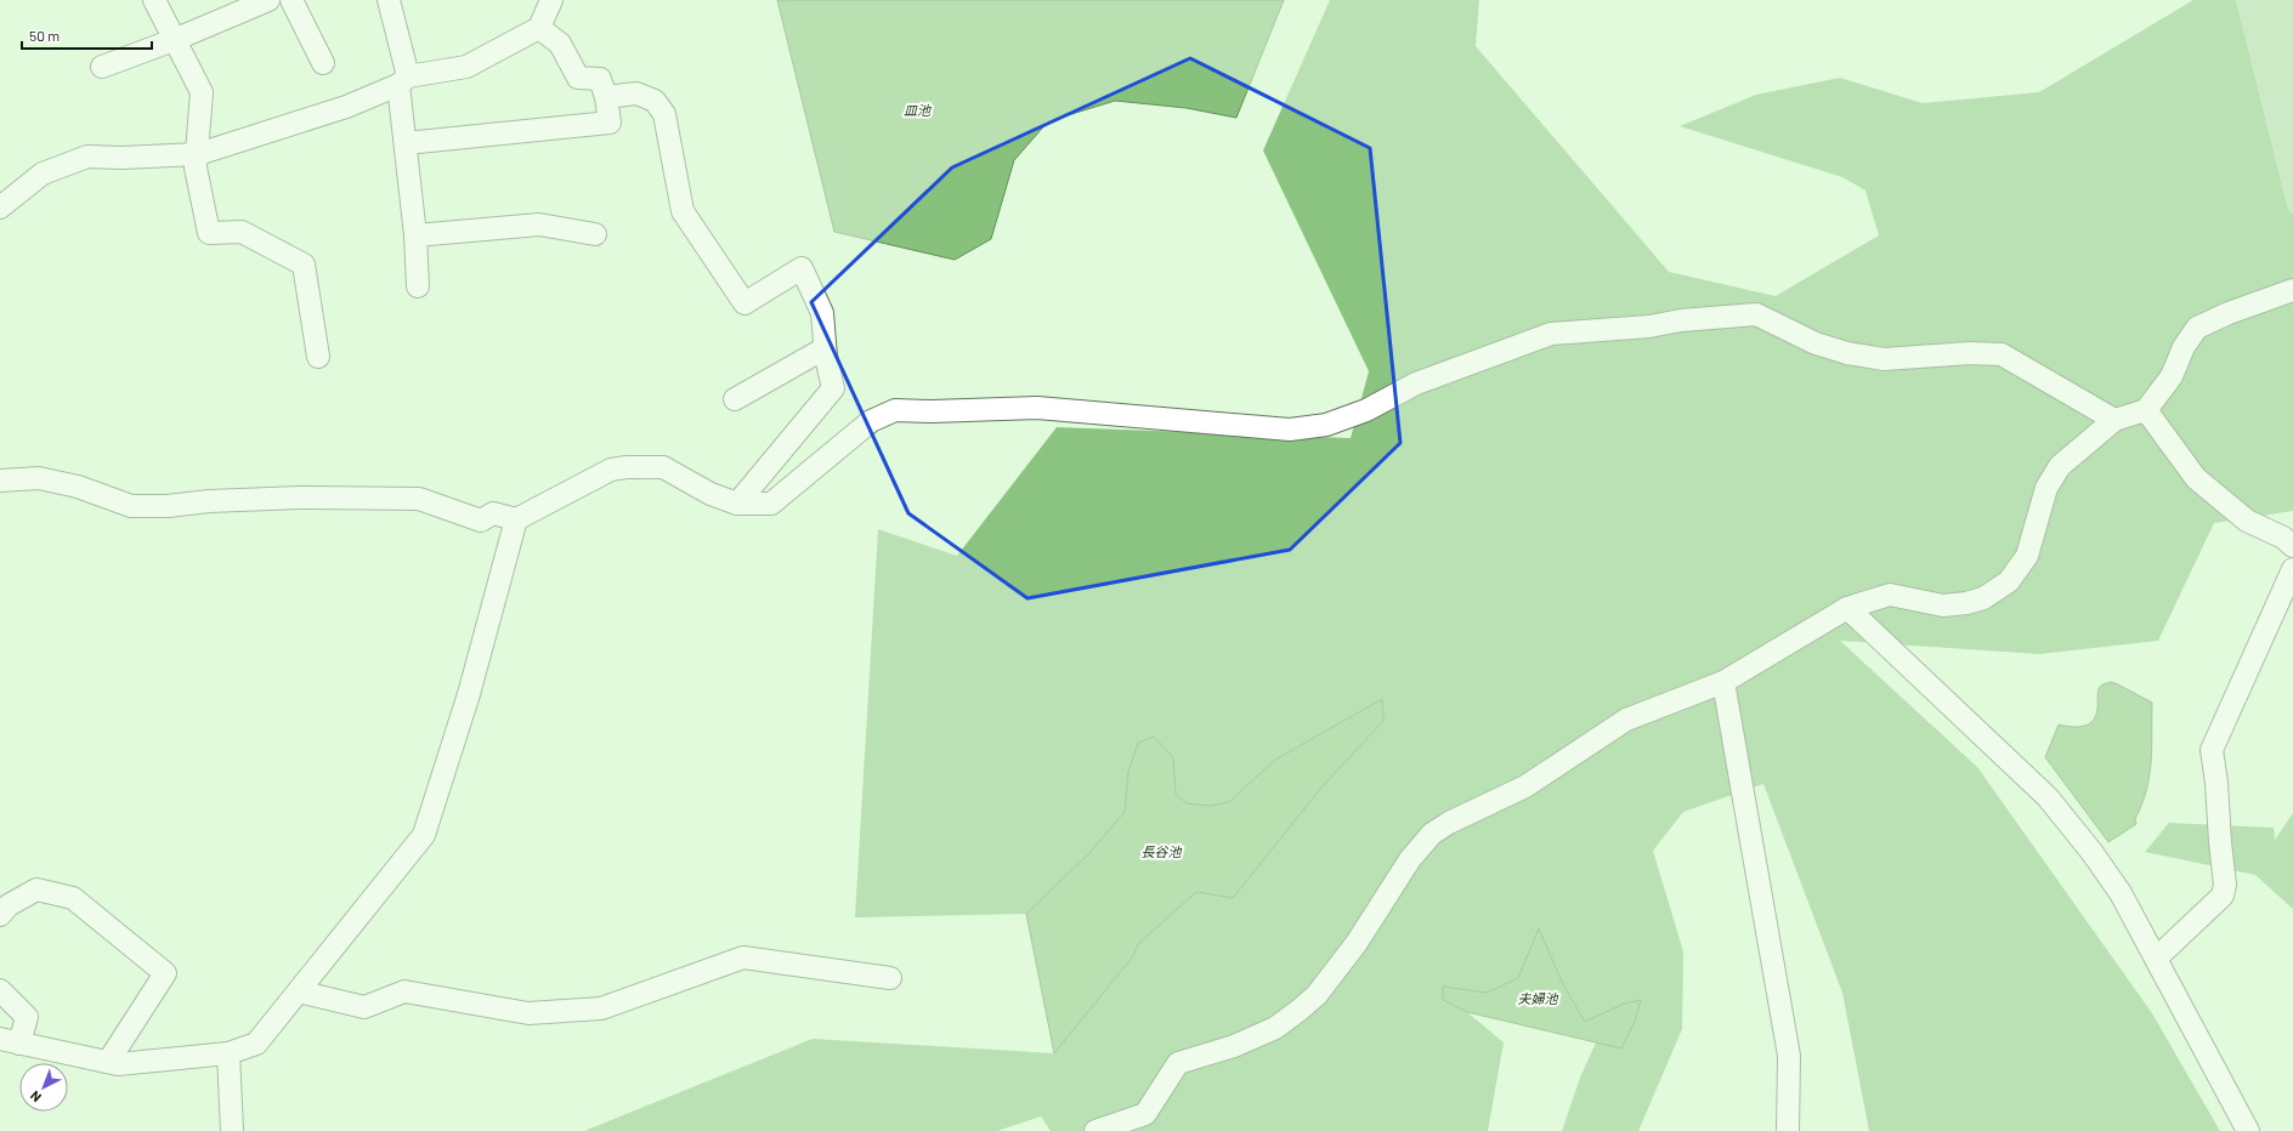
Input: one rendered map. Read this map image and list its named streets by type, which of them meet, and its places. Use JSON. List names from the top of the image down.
{
  "water": ["皿池", "長谷池", "夫婦池"],
  "scale_bar": "50 m",
  "north": "bottom left"
}
